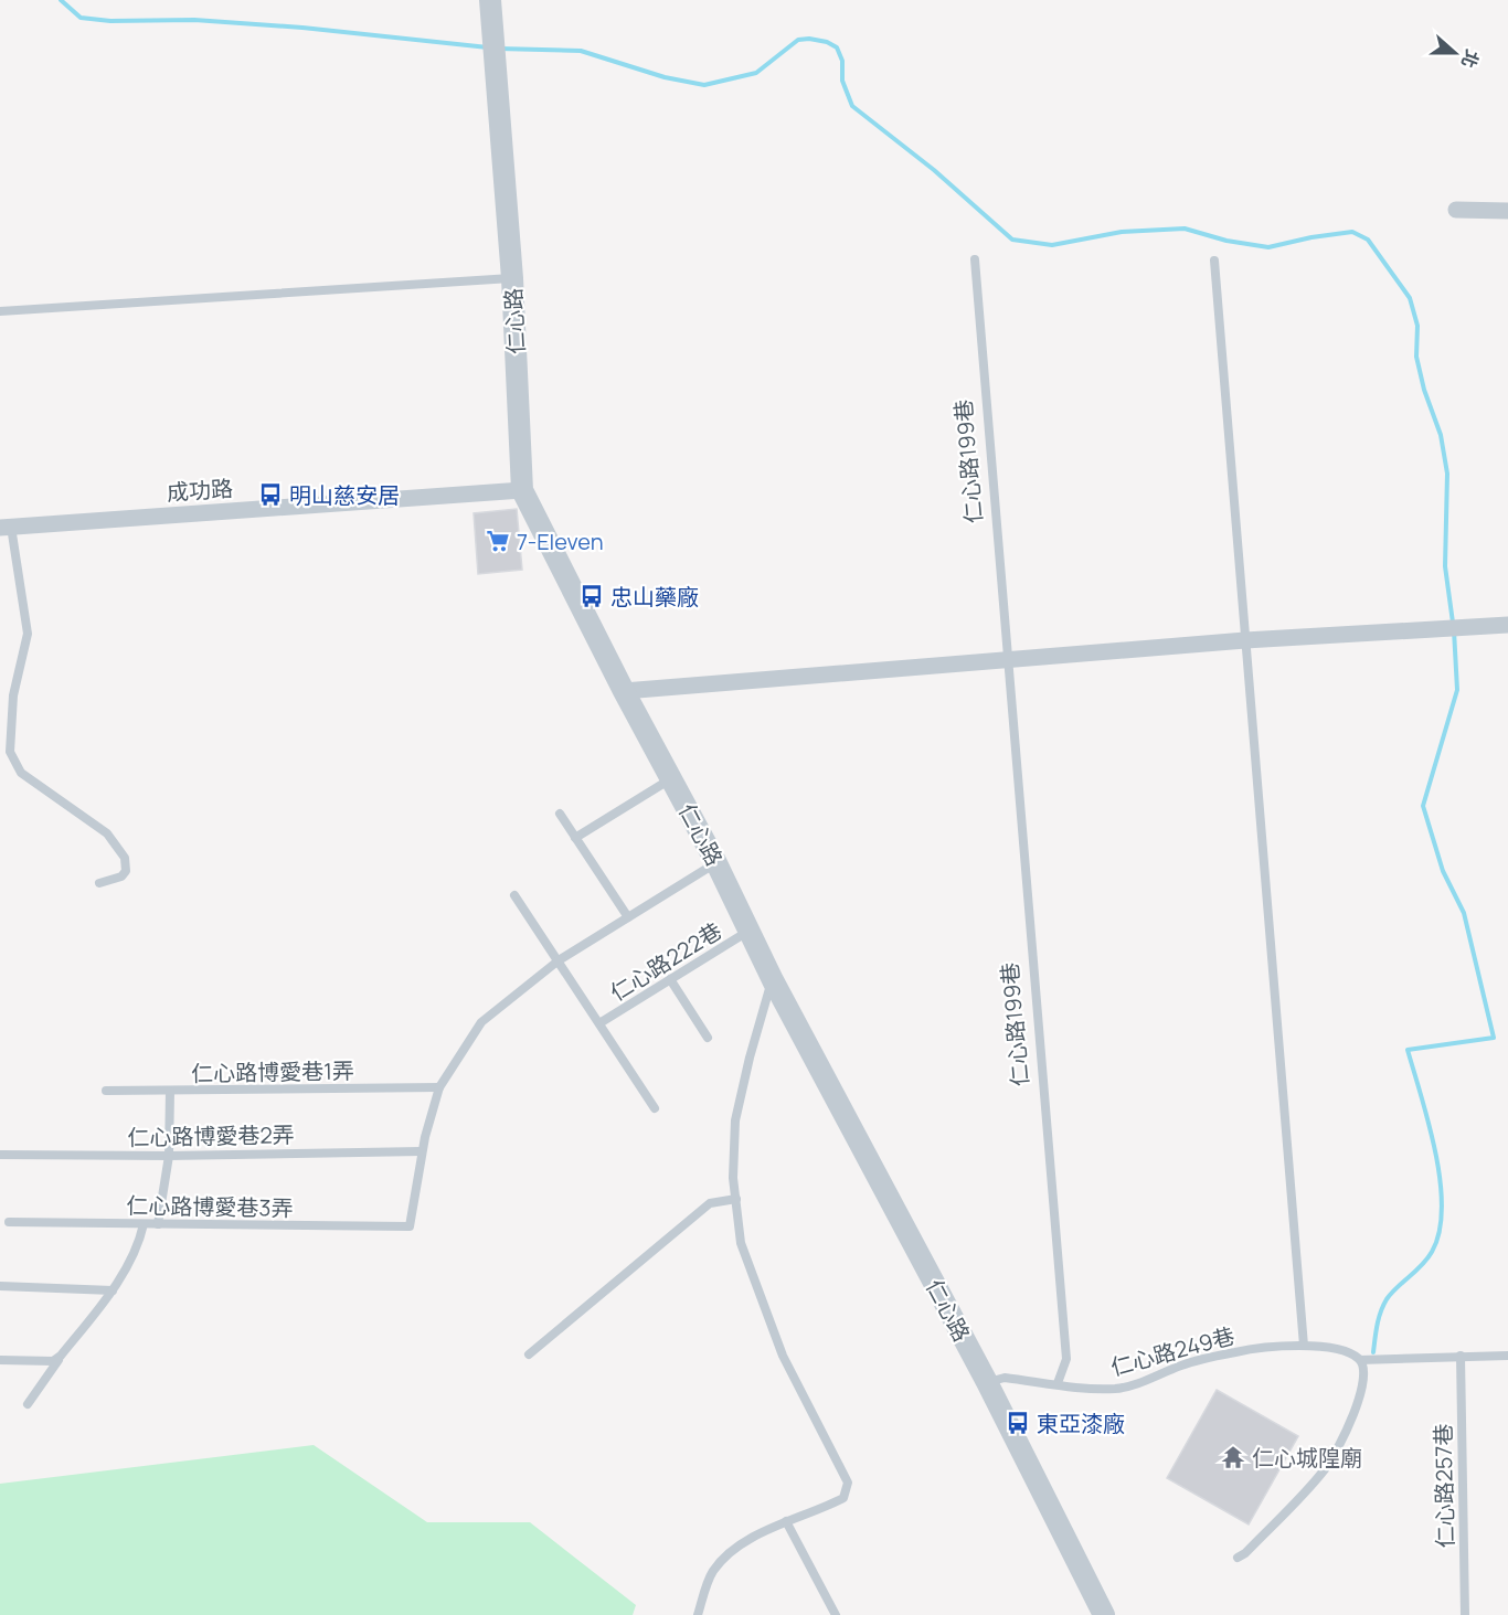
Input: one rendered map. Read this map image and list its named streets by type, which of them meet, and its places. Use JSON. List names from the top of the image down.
{
  "streets": {
    "street": ["仁心路", "成功路"],
    "lane": [
      "仁心路199巷",
      "仁心路222巷",
      "仁心路博愛巷1弄",
      "仁心路博愛巷2弄",
      "仁心路博愛巷3弄",
      "仁心路249巷",
      "仁心路257巷"
    ]
  },
  "crossings": [
    ["仁心路", "成功路"],
    ["仁心路", "仁心路222巷"],
    ["仁心路", "仁心路249巷"],
    ["仁心路199巷", "仁心路249巷"],
    ["仁心路博愛巷2弄", "仁心路博愛巷3弄"]
  ],
  "places": {
    "bus stop": ["明山慈安居", "忠山藥廠", "東亞漆廠"],
    "supermarket": ["7-Eleven"],
    "temple": ["仁心城隍廟"]
  },
  "north": "right"
}
